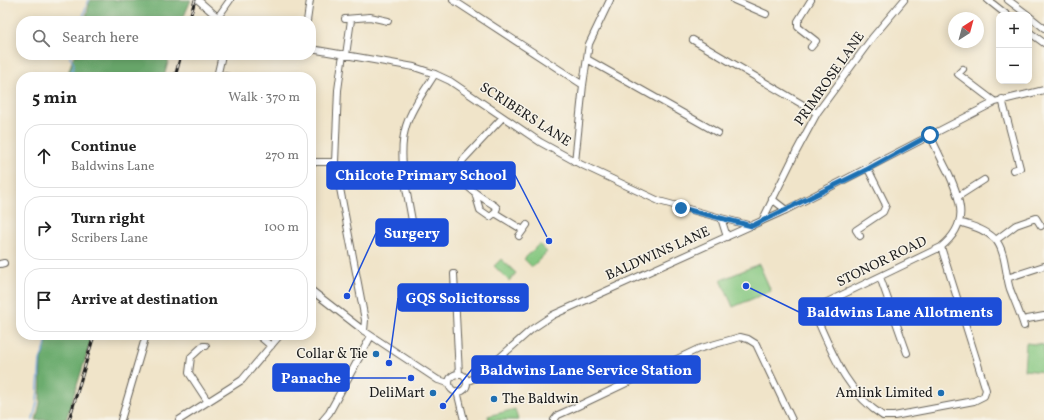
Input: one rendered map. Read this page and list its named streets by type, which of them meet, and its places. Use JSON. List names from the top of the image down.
{
  "streets": {
    "street": [
      "PRIMROSE LANE",
      "SCRIBERS LANE",
      "BALDWINS LANE",
      "STONOR ROAD"
    ]
  },
  "crossings": [
    ["PRIMROSE LANE", "BALDWINS LANE"],
    ["SCRIBERS LANE", "BALDWINS LANE"],
    ["BALDWINS LANE", "STONOR ROAD"]
  ],
  "places": [
    "Chilcote Primary School",
    "Baldwins Lane Allotments",
    "Surgery",
    "Collar & Tie",
    "GQS Solicitorsss",
    "Panache",
    "DeliMart",
    "Amlink Limited",
    "The Baldwin",
    "Baldwins Lane Service Station"
  ],
  "north": "top right",
  "page": {
    "map_buttons": ["+", "−"],
    "search": "Search here",
    "heading": ["5 min", "Walk · 370 m"],
    "list": [
      ["Continue", "Baldwins Lane", "270 m"],
      ["Turn right", "Scribers Lane", "100 m"],
      "Arrive at destination"
    ]
  }
}
